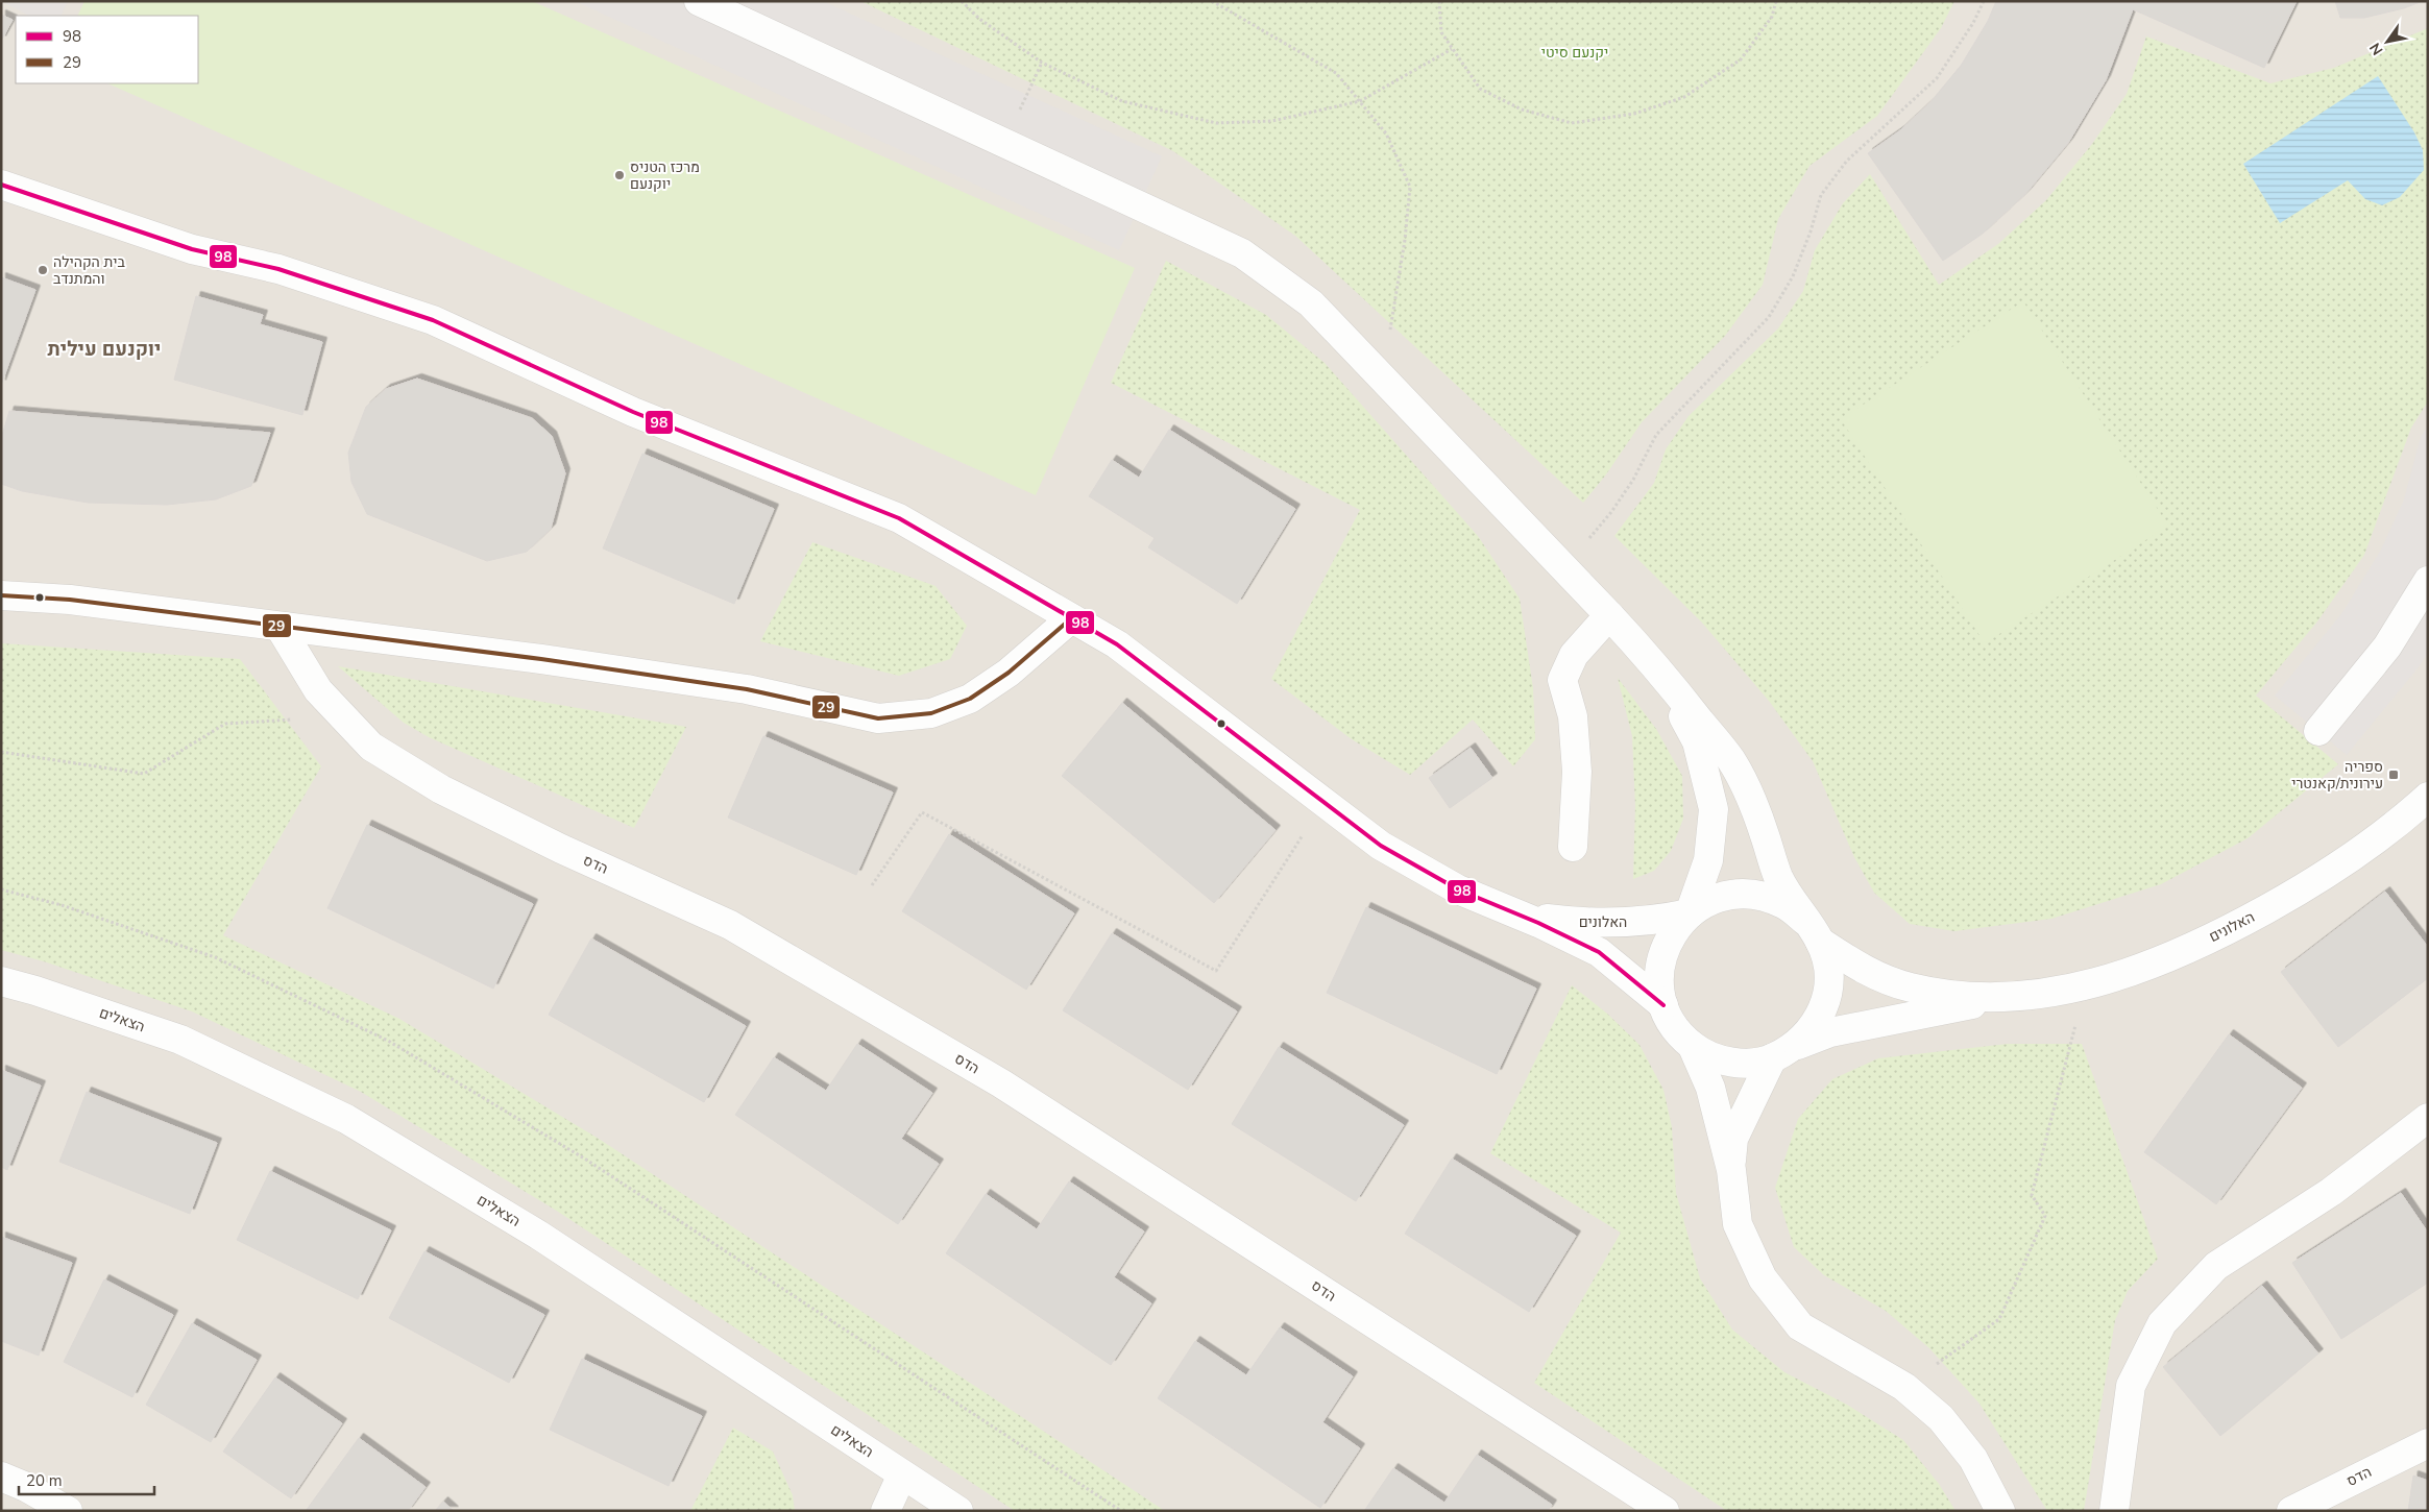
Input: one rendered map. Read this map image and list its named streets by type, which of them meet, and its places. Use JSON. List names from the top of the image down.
{
  "streets": {
    "street": ["הדס", "האלונים", "הצאלים"]
  },
  "districts": ["יוקנעם עילית"],
  "parks": ["יקנעם סיטי"],
  "places": {
    "other": ["מרכז הטניס יוקנעם", "בית הקהילה והמתנדב"],
    "transit": ["ספריה עירונית/קאנטרי"]
  },
  "lines": ["transit line 98", "transit line 29"],
  "legend": ["98", "29"],
  "scale_bar": "20 m",
  "north": "bottom left"
}
